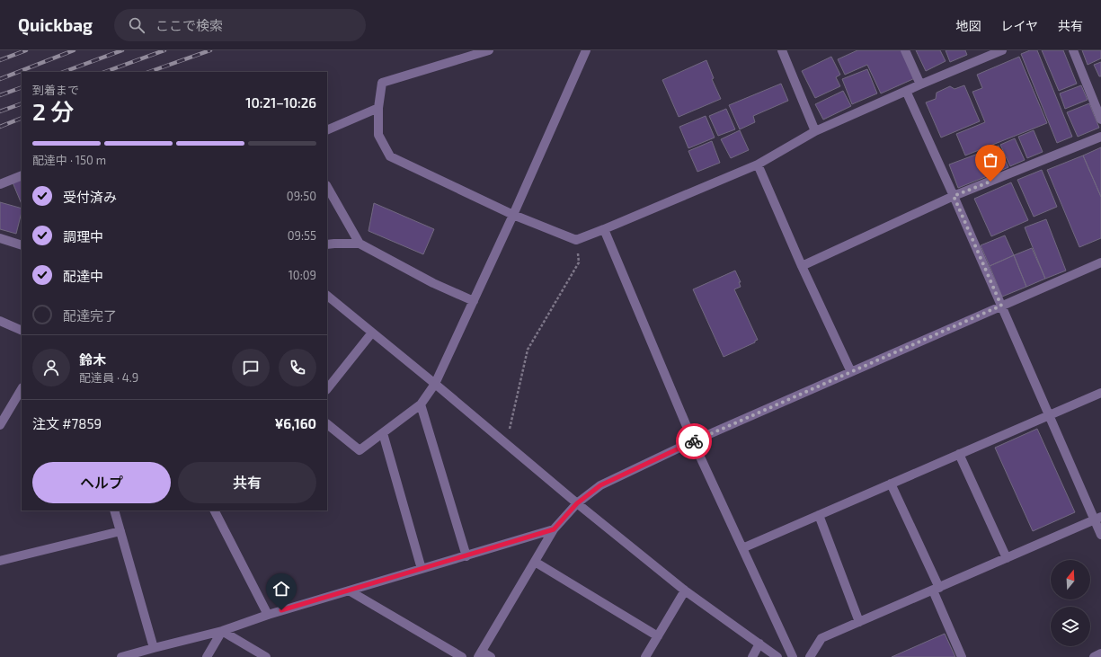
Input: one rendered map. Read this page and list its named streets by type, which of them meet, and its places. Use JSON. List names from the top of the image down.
{
  "north": "top",
  "page": {
    "header": "Quickbag",
    "search": "ここで検索",
    "nav": ["地図", "レイヤ", "共有"],
    "heading": ["2 分", "到着まで", "10:21–10:26"],
    "panel": [
      "鈴木",
      "配達員 · 4.9",
      "注文 #7859",
      "¥6,160"
    ],
    "bar": "配達中 · 150 m",
    "list": [
      ["受付済み", "09:50"],
      ["調理中", "09:55"],
      ["配達中", "10:09"],
      "配達完了"
    ],
    "buttons": ["ヘルプ", "共有"]
  }
}
